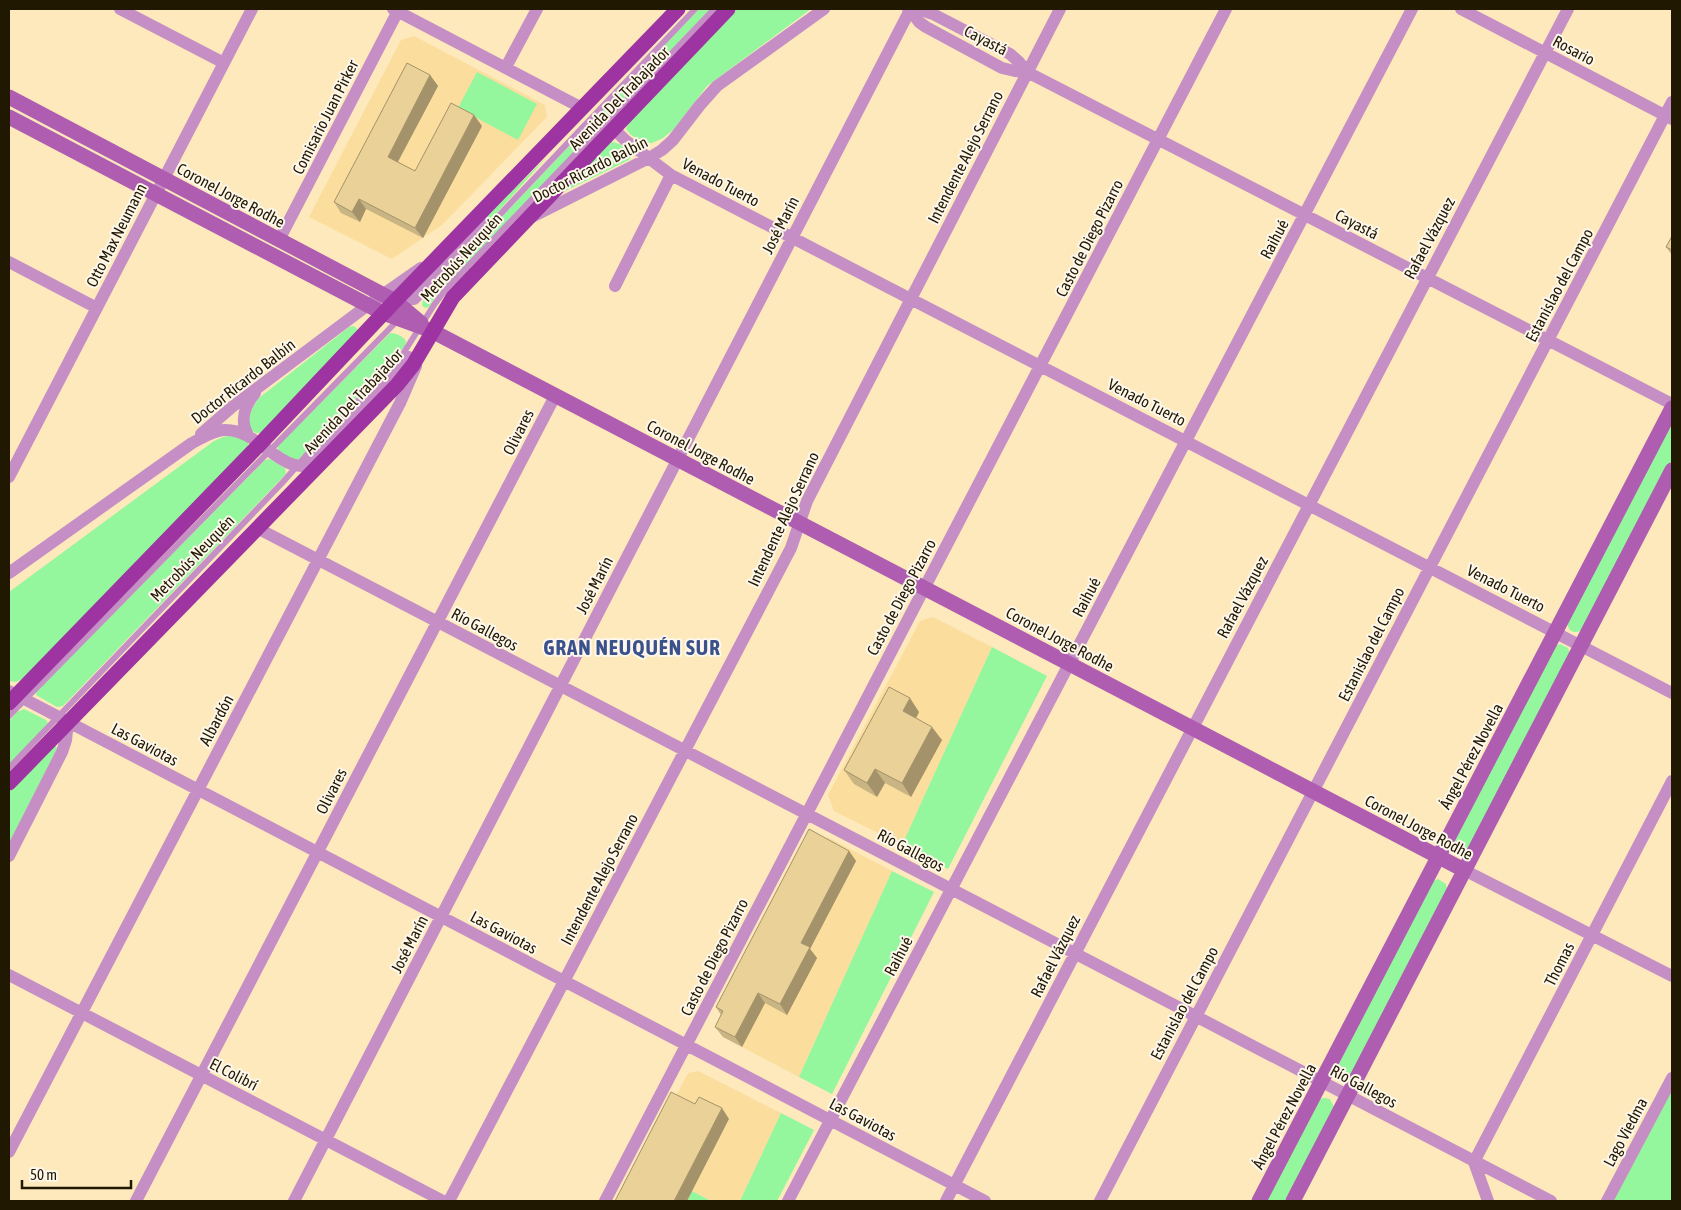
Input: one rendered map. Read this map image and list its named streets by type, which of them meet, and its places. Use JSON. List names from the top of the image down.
{
  "streets": {
    "main road": ["Avenida Del Trabajador", "Coronel Jorge Rodhe", "Ángel Pérez Novella"],
    "street": [
      "Cayastá",
      "Rosario",
      "Comisario Juan Pirker",
      "Intendente Alejo Serrano",
      "Doctor Ricardo Balbín",
      "Venado Tuerto",
      "José Marín",
      "Otto Max Neumann",
      "Casto de Diego Pizarro",
      "Rafael Vázquez",
      "Raihué",
      "Estanislao del Campo",
      "Olivares",
      "Río Gallegos",
      "Albardón",
      "Las Gaviotas",
      "Thomas",
      "El Colibrí",
      "Lago Viedma"
    ],
    "lane": ["Metrobús Neuquén"]
  },
  "crossings": [
    ["Cayastá", "Intendente Alejo Serrano"],
    ["Cayastá", "José Marín"],
    ["Cayastá", "Casto de Diego Pizarro"],
    ["Cayastá", "Rafael Vázquez"],
    ["Cayastá", "Raihué"],
    ["Cayastá", "Estanislao del Campo"],
    ["Cayastá", "Ángel Pérez Novella"],
    ["Rosario", "Rafael Vázquez"],
    ["Rosario", "Estanislao del Campo"],
    ["Avenida Del Trabajador", "Doctor Ricardo Balbín"],
    ["Avenida Del Trabajador", "Venado Tuerto"],
    ["Avenida Del Trabajador", "Coronel Jorge Rodhe"],
    ["Avenida Del Trabajador", "Metrobús Neuquén"],
    ["Avenida Del Trabajador", "Río Gallegos"],
    ["Avenida Del Trabajador", "Albardón"],
    ["Avenida Del Trabajador", "Las Gaviotas"],
    ["Comisario Juan Pirker", "Coronel Jorge Rodhe"],
    ["Intendente Alejo Serrano", "Venado Tuerto"],
    ["Intendente Alejo Serrano", "Coronel Jorge Rodhe"],
    ["Intendente Alejo Serrano", "Río Gallegos"],
    ["Intendente Alejo Serrano", "Las Gaviotas"],
    ["Doctor Ricardo Balbín", "Venado Tuerto"],
    ["Doctor Ricardo Balbín", "Coronel Jorge Rodhe"],
    ["Doctor Ricardo Balbín", "Metrobús Neuquén"],
    ["Venado Tuerto", "José Marín"],
    ["Venado Tuerto", "Casto de Diego Pizarro"],
    ["Venado Tuerto", "Rafael Vázquez"],
    ["Venado Tuerto", "Raihué"],
    ["Venado Tuerto", "Estanislao del Campo"],
    ["Venado Tuerto", "Ángel Pérez Novella"],
    ["Coronel Jorge Rodhe", "José Marín"],
    ["Coronel Jorge Rodhe", "Otto Max Neumann"],
    ["Coronel Jorge Rodhe", "Casto de Diego Pizarro"],
    ["Coronel Jorge Rodhe", "Rafael Vázquez"],
    ["Coronel Jorge Rodhe", "Raihué"],
    ["Coronel Jorge Rodhe", "Metrobús Neuquén"],
    ["Coronel Jorge Rodhe", "Estanislao del Campo"],
    ["Coronel Jorge Rodhe", "Olivares"],
    ["Coronel Jorge Rodhe", "Ángel Pérez Novella"],
    ["Coronel Jorge Rodhe", "Thomas"],
    ["José Marín", "Río Gallegos"],
    ["José Marín", "Las Gaviotas"],
    ["José Marín", "El Colibrí"],
    ["Casto de Diego Pizarro", "Río Gallegos"],
    ["Casto de Diego Pizarro", "Las Gaviotas"],
    ["Rafael Vázquez", "Río Gallegos"],
    ["Rafael Vázquez", "Las Gaviotas"],
    ["Raihué", "Río Gallegos"],
    ["Raihué", "Las Gaviotas"],
    ["Metrobús Neuquén", "Las Gaviotas"],
    ["Estanislao del Campo", "Río Gallegos"],
    ["Olivares", "Río Gallegos"],
    ["Olivares", "Las Gaviotas"],
    ["Olivares", "El Colibrí"],
    ["Río Gallegos", "Albardón"],
    ["Río Gallegos", "Ángel Pérez Novella"],
    ["Río Gallegos", "Thomas"],
    ["Albardón", "Las Gaviotas"],
    ["Albardón", "El Colibrí"]
  ],
  "districts": ["GRAN NEUQUÉN SUR"],
  "scale_bar": "50 m"
}
